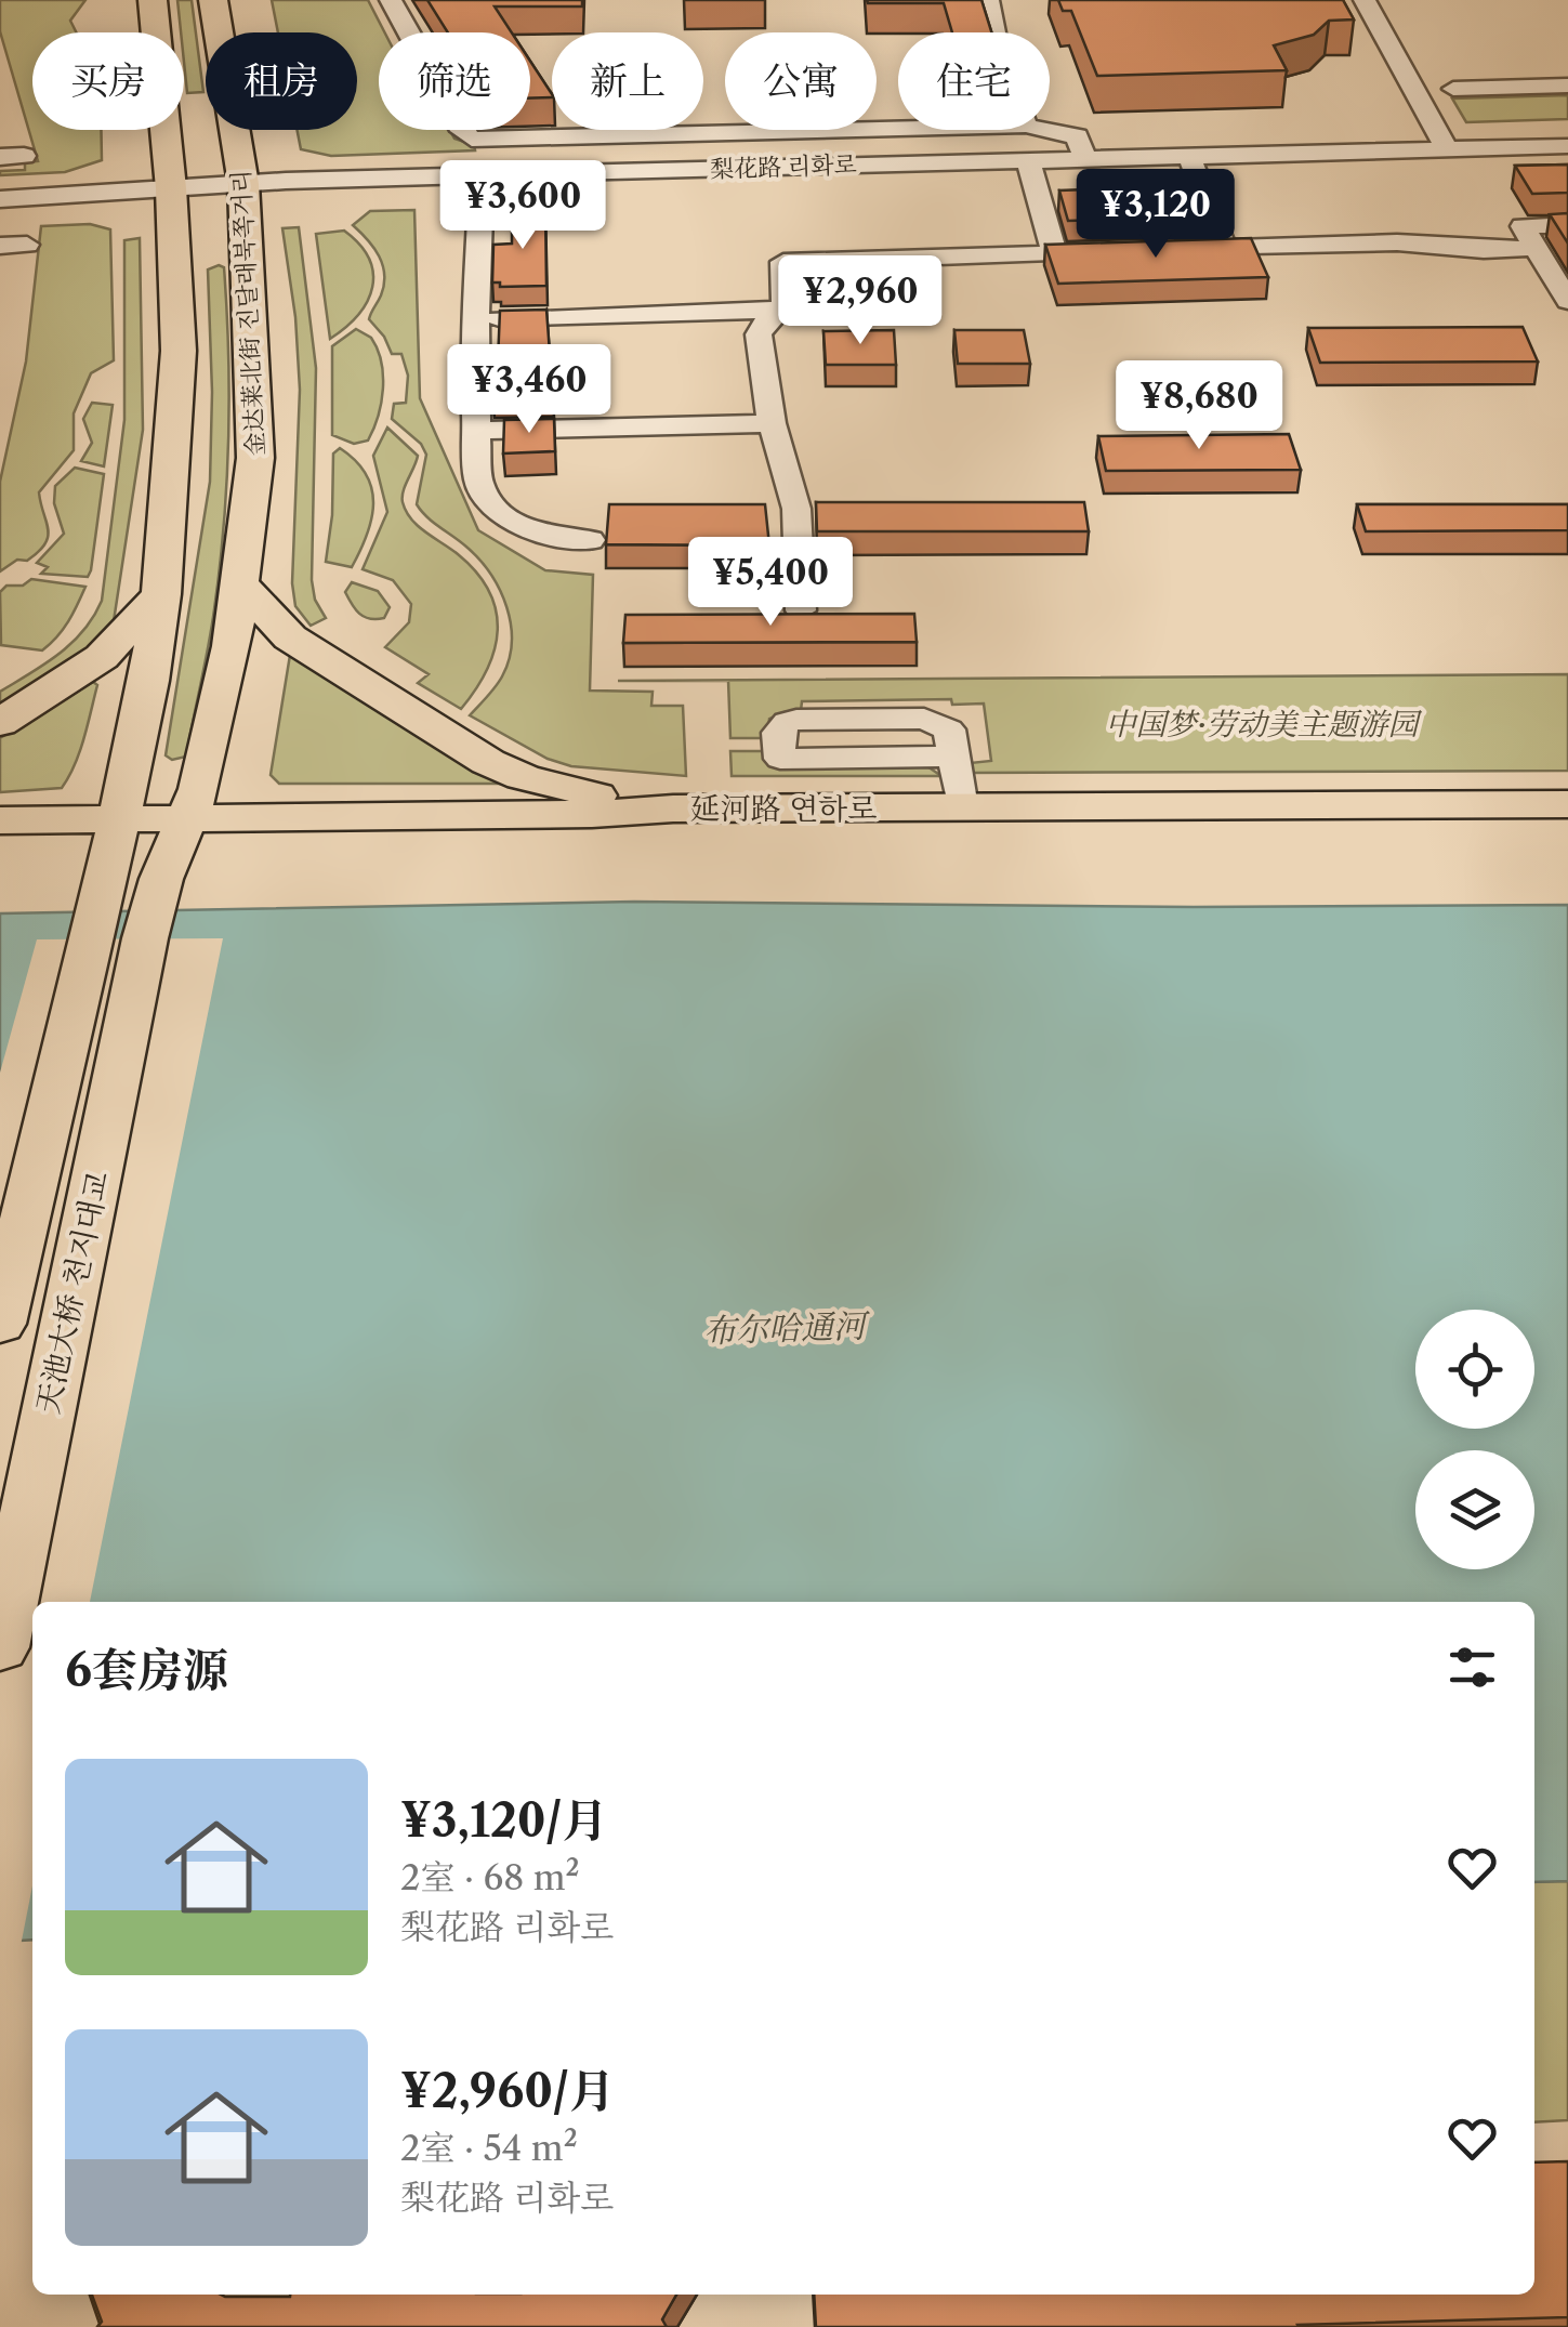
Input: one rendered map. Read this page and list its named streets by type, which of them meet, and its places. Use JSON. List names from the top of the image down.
{
  "streets": {
    "main road": ["金达莱北街 진달래북쪽거리", "延河路 연하로", "天池大桥 천지대교"],
    "street": ["梨花路 리화로"]
  },
  "crossings": [
    ["梨花路 리화로", "金达莱北街 진달래북쪽거리"],
    ["金达莱北街 진달래북쪽거리", "延河路 연하로"],
    ["金达莱北街 진달래북쪽거리", "天池大桥 천지대교"],
    ["延河路 연하로", "天池大桥 천지대교"]
  ],
  "water": ["布尔哈通河"],
  "parks": ["中国梦·劳动美主题游园"],
  "page": {
    "chip": [
      "买房",
      "租房",
      "筛选",
      "新上",
      "公寓",
      "住宅"
    ],
    "price": [
      "¥3,600",
      "¥3,120",
      "¥2,960",
      "¥3,460",
      "¥8,680",
      "¥5,400"
    ],
    "heading": "6套房源",
    "list": [
      {
        "name": "¥3,120/月",
        "note": "2室 · 68 m² · 梨花路 리화로"
      },
      {
        "name": "¥2,960/月",
        "note": "2室 · 54 m² · 梨花路 리화로"
      }
    ]
  }
}
